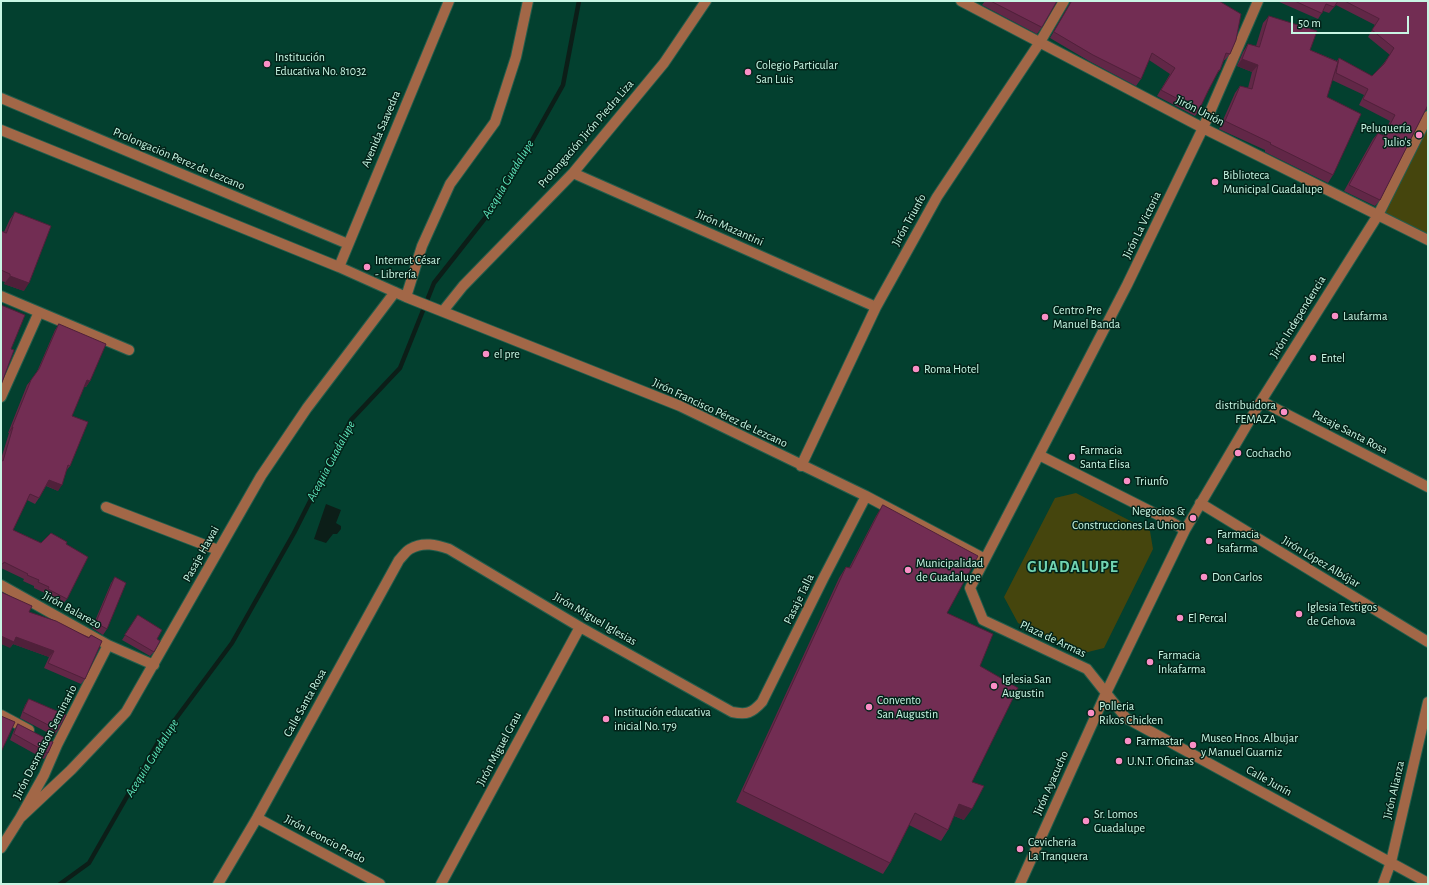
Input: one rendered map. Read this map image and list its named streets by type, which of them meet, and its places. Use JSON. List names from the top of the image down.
{
  "streets": {
    "street": [
      "Jirón Unión",
      "Avenida Saavedra",
      "Prolongación Jirón Piedra Liza",
      "Prolongación Perez de Lezcano",
      "Jirón Triunfo",
      "Jirón La Victoria",
      "Jirón Mazantini",
      "Jirón Independencia",
      "Jirón Francisco Pérez de Lezcano",
      "Pasaje Santa Rosa",
      "Pasaje Hawai",
      "Jirón López Albújar",
      "Pasaje Talla",
      "Jirón Balarezo",
      "Jirón Miguel Iglesias",
      "Plaza de Armas",
      "Calle Santa Rosa",
      "Jirón Desmaison Seminario",
      "Jirón Miguel Grau",
      "Calle Junín",
      "Jirón Ayacucho",
      "Jirón Alianza",
      "Jirón Leoncio Prado"
    ]
  },
  "crossings": [
    ["Jirón Unión", "Jirón Triunfo"],
    ["Jirón Unión", "Jirón La Victoria"],
    ["Jirón Unión", "Jirón Independencia"],
    ["Avenida Saavedra", "Prolongación Perez de Lezcano"],
    ["Avenida Saavedra", "Jirón Francisco Pérez de Lezcano"],
    ["Prolongación Jirón Piedra Liza", "Jirón Mazantini"],
    ["Prolongación Jirón Piedra Liza", "Jirón Francisco Pérez de Lezcano"],
    ["Jirón Triunfo", "Jirón Mazantini"],
    ["Jirón Triunfo", "Jirón Francisco Pérez de Lezcano"],
    ["Jirón La Victoria", "Plaza de Armas"],
    ["Jirón Independencia", "Pasaje Santa Rosa"],
    ["Jirón Independencia", "Jirón López Albújar"],
    ["Jirón Francisco Pérez de Lezcano", "Pasaje Hawai"],
    ["Jirón Francisco Pérez de Lezcano", "Pasaje Talla"],
    ["Jirón Francisco Pérez de Lezcano", "Plaza de Armas"],
    ["Pasaje Hawai", "Jirón Balarezo"],
    ["Pasaje Hawai", "Jirón Desmaison Seminario"],
    ["Pasaje Talla", "Jirón Miguel Iglesias"],
    ["Jirón Balarezo", "Jirón Desmaison Seminario"],
    ["Jirón Miguel Iglesias", "Calle Santa Rosa"],
    ["Jirón Miguel Iglesias", "Jirón Miguel Grau"],
    ["Plaza de Armas", "Calle Junín"],
    ["Plaza de Armas", "Jirón Ayacucho"],
    ["Calle Santa Rosa", "Jirón Leoncio Prado"],
    ["Calle Junín", "Jirón Ayacucho"],
    ["Calle Junín", "Jirón Alianza"]
  ],
  "districts": ["GUADALUPE"],
  "water": ["Acequia Guadalupe"],
  "places": [
    "Institución Educativa No. 81032",
    "Colegio Particular San Luis",
    "Peluquería Julio's",
    "Biblioteca Municipal Guadalupe",
    "Internet César - Librería",
    "Laufarma",
    "Centro Pre Manuel Banda",
    "el pre",
    "Entel",
    "Roma Hotel",
    "distribuidora FEMAZA",
    "Cochacho",
    "Farmacia Santa Elisa",
    "Triunfo",
    "Negocios & Construcciones La Union",
    "Farmacia Isafarma",
    "Municipalidad de Guadalupe",
    "Don Carlos",
    "Iglesia Testigos de Gehova",
    "El Percal",
    "Farmacia Inkafarma",
    "Iglesia San Augustin",
    "Convento San Augustin",
    "Polleria Rikos Chicken",
    "Institución educativa inicial No. 179",
    "Farmastar",
    "Museo Hnos. Albujar y Manuel Guarniz",
    "U.N.T. Oficinas",
    "Sr. Lomos Guadalupe",
    "Cevicheria La Tranquera"
  ],
  "scale_bar": "50 m"
}
